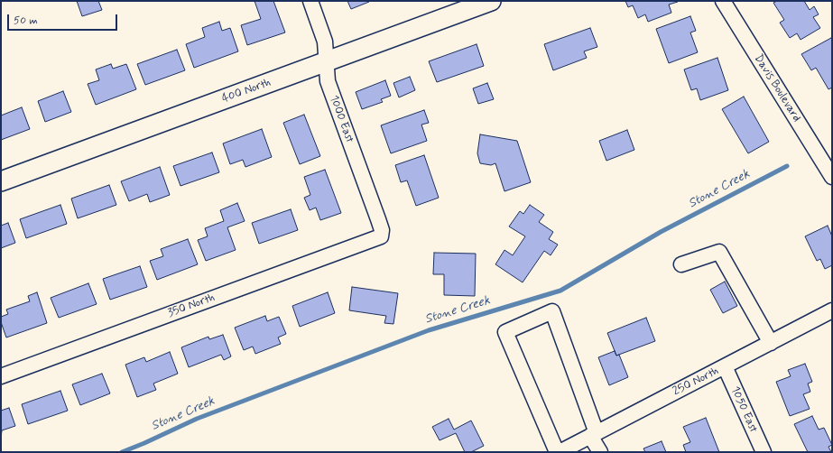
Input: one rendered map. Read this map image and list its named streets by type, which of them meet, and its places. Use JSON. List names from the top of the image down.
{
  "streets": {
    "main road": ["400 North"],
    "street": [
      "Davis Boulevard",
      "1000 East",
      "350 North",
      "250 North",
      "1050 East"
    ]
  },
  "crossings": [
    ["400 North", "1000 East"],
    ["1000 East", "350 North"],
    ["250 North", "1050 East"]
  ],
  "water": ["Stone Creek"],
  "scale_bar": "50 m"
}
